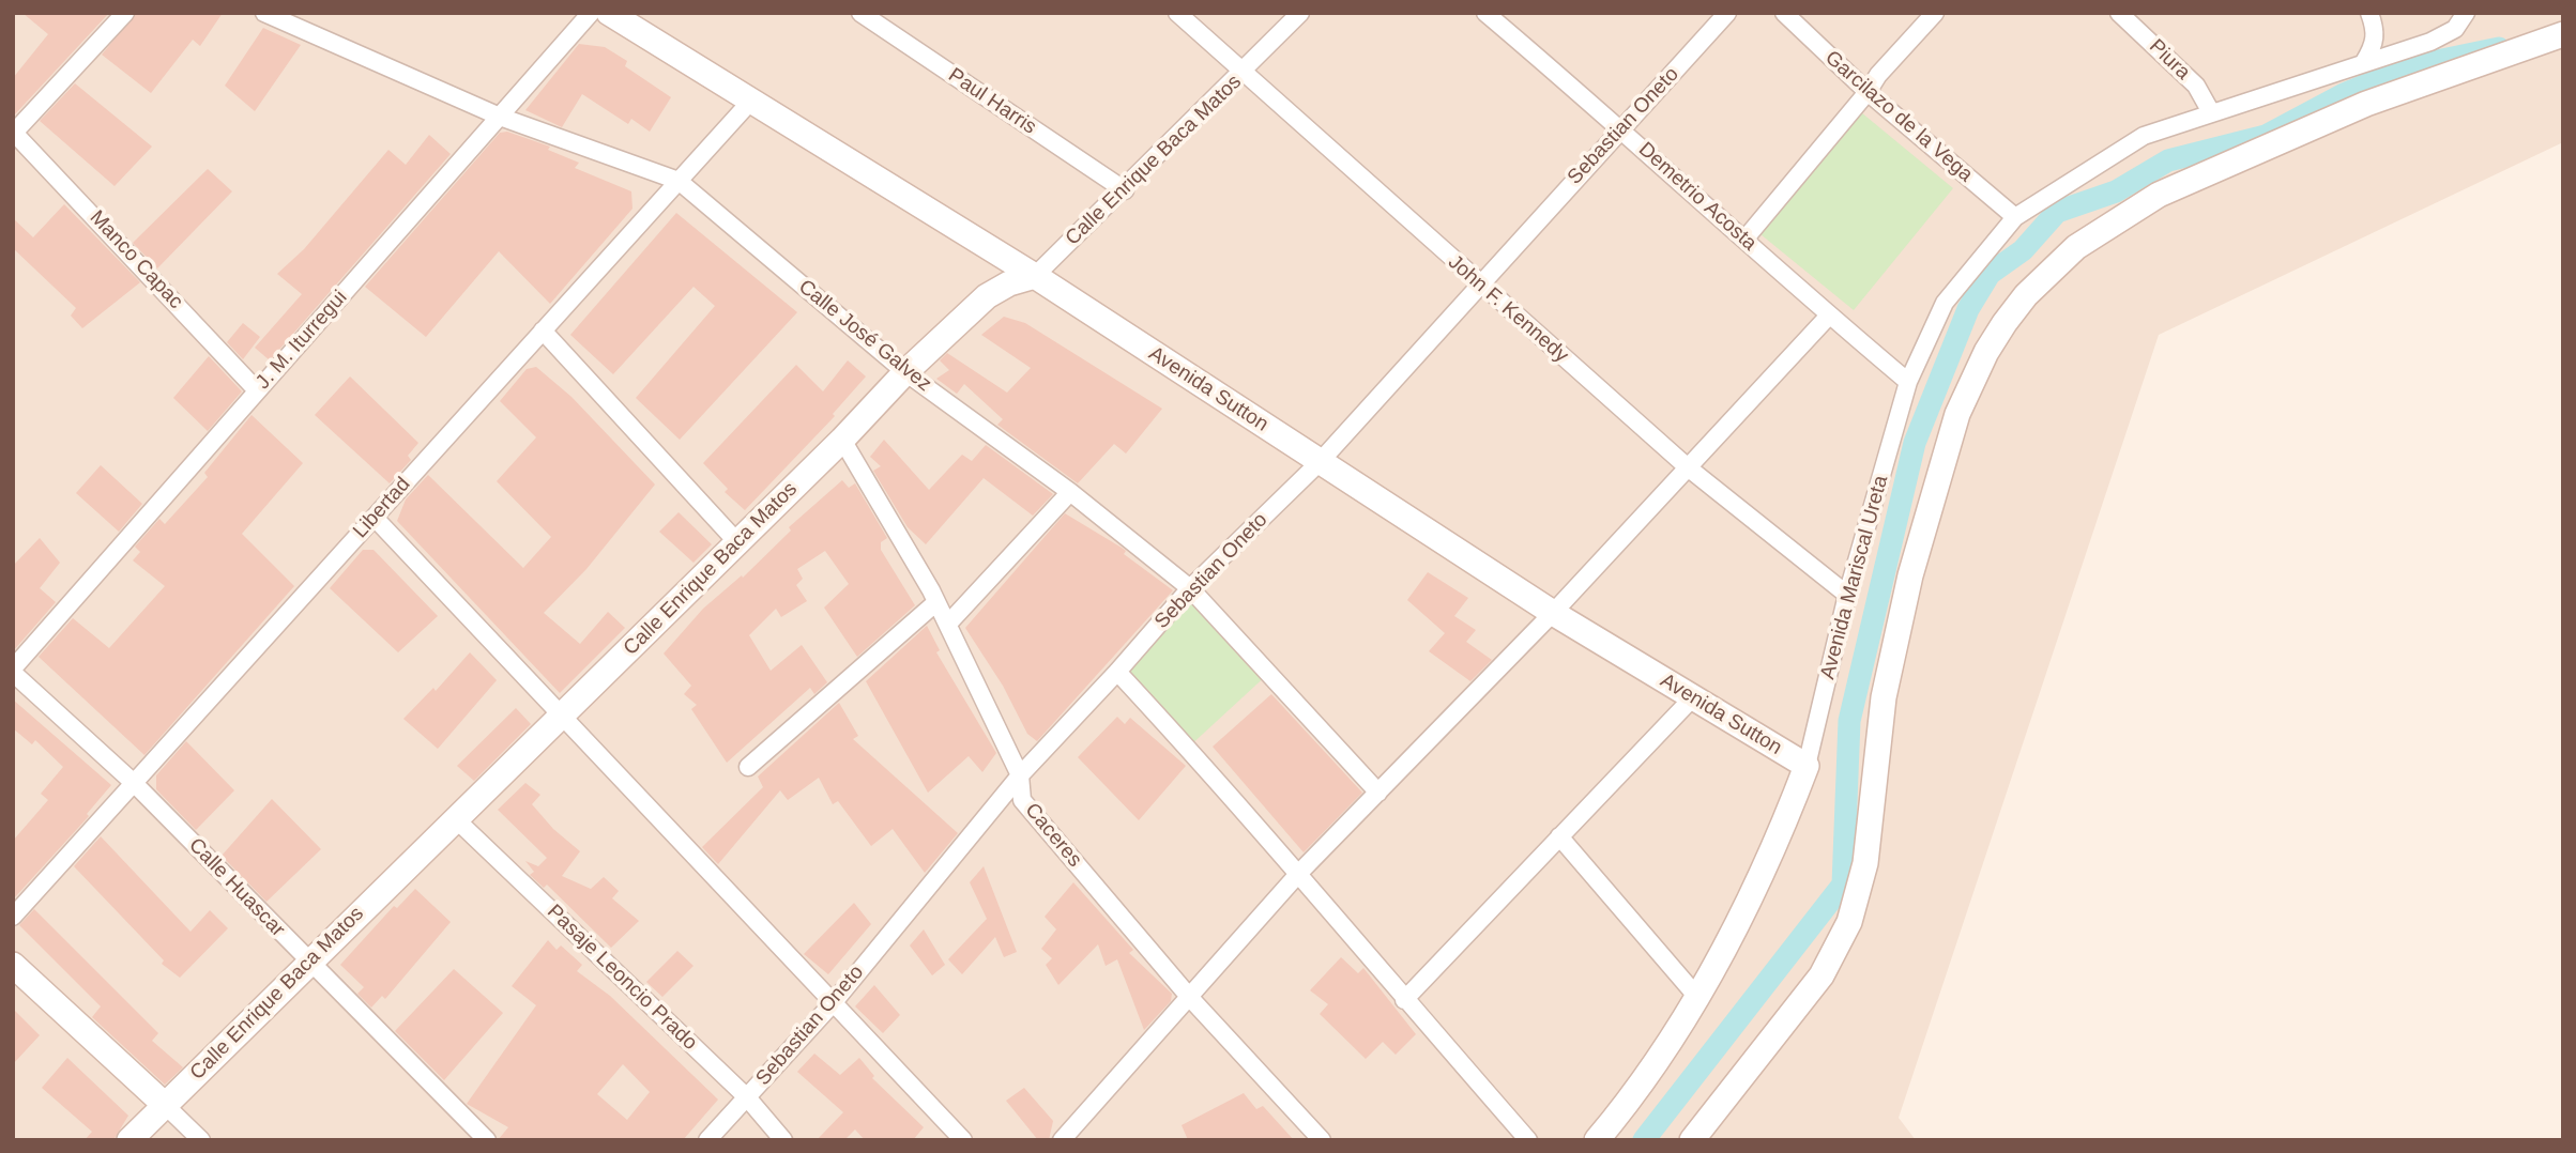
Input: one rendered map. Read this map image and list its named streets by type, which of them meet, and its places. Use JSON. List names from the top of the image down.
{
  "streets": {
    "street": [
      "Piura",
      "Paul Harris",
      "Garcilazo de la Vega",
      "Sebastian Oneto",
      "Calle Enrique Baca Matos",
      "Demetrio Acosta",
      "Manco Capac",
      "John F. Kennedy",
      "Calle José Galvez",
      "J. M. Iturregui",
      "Avenida Sutton",
      "Libertad",
      "Avenida Mariscal Ureta",
      "Caceres",
      "Calle Huascar",
      "Pasaje Leoncio Prado"
    ]
  },
  "crossings": [
    ["Piura", "Avenida Mariscal Ureta"],
    ["Paul Harris", "Calle Enrique Baca Matos"],
    ["Garcilazo de la Vega", "Avenida Mariscal Ureta"],
    ["Sebastian Oneto", "Demetrio Acosta"],
    ["Sebastian Oneto", "John F. Kennedy"],
    ["Sebastian Oneto", "Calle José Galvez"],
    ["Sebastian Oneto", "Avenida Sutton"],
    ["Sebastian Oneto", "Caceres"],
    ["Sebastian Oneto", "Pasaje Leoncio Prado"],
    ["Calle Enrique Baca Matos", "John F. Kennedy"],
    ["Calle Enrique Baca Matos", "Calle José Galvez"],
    ["Calle Enrique Baca Matos", "Avenida Sutton"],
    ["Calle Enrique Baca Matos", "Caceres"],
    ["Calle Enrique Baca Matos", "Calle Huascar"],
    ["Calle Enrique Baca Matos", "Pasaje Leoncio Prado"],
    ["Demetrio Acosta", "Avenida Mariscal Ureta"],
    ["Manco Capac", "J. M. Iturregui"],
    ["John F. Kennedy", "Avenida Mariscal Ureta"],
    ["Calle José Galvez", "J. M. Iturregui"],
    ["Calle José Galvez", "Libertad"],
    ["J. M. Iturregui", "Calle Huascar"],
    ["Avenida Sutton", "Libertad"],
    ["Avenida Sutton", "Avenida Mariscal Ureta"],
    ["Libertad", "Calle Huascar"]
  ]
}
